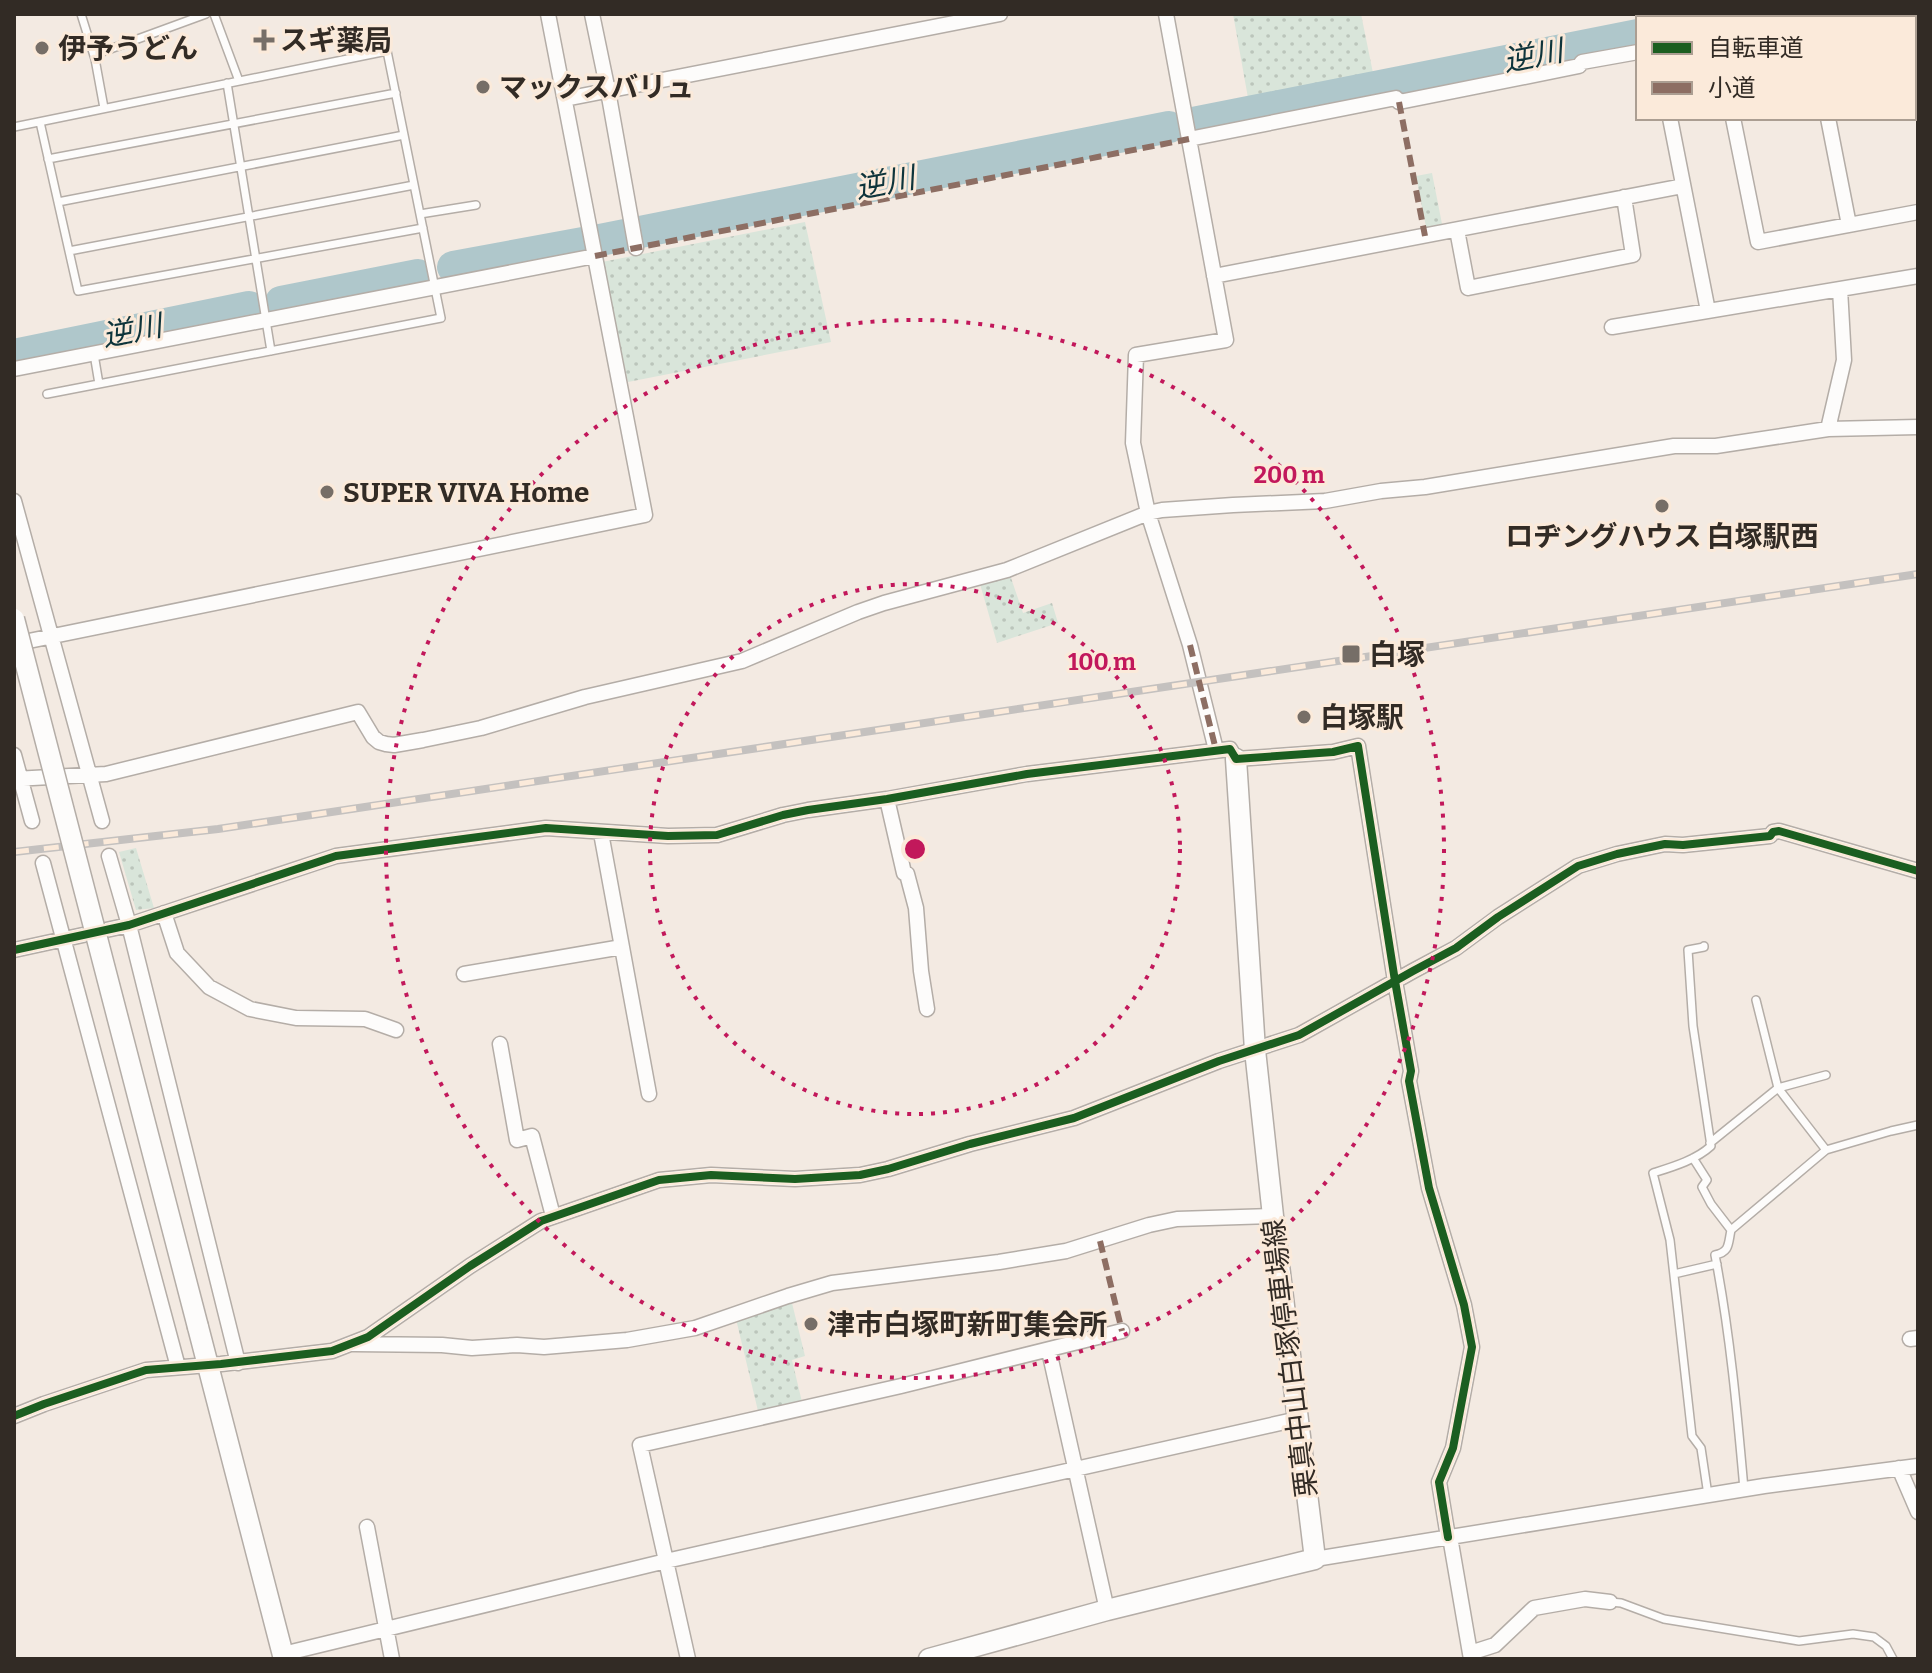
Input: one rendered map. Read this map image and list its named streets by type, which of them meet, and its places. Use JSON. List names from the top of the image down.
{
  "streets": {
    "main road": ["栗真中山白塚停車場線"]
  },
  "water": ["逆川"],
  "places": {
    "health": ["スギ薬局"],
    "other": [
      "伊予うどん",
      "マックスバリュ",
      "SUPER VIVA Home",
      "ロヂングハウス 白塚駅西",
      "白塚駅",
      "津市白塚町新町集会所"
    ],
    "transit": ["白塚"]
  },
  "legend": ["自転車道", "小道"],
  "rings": ["200 m", "100 m"]
}
